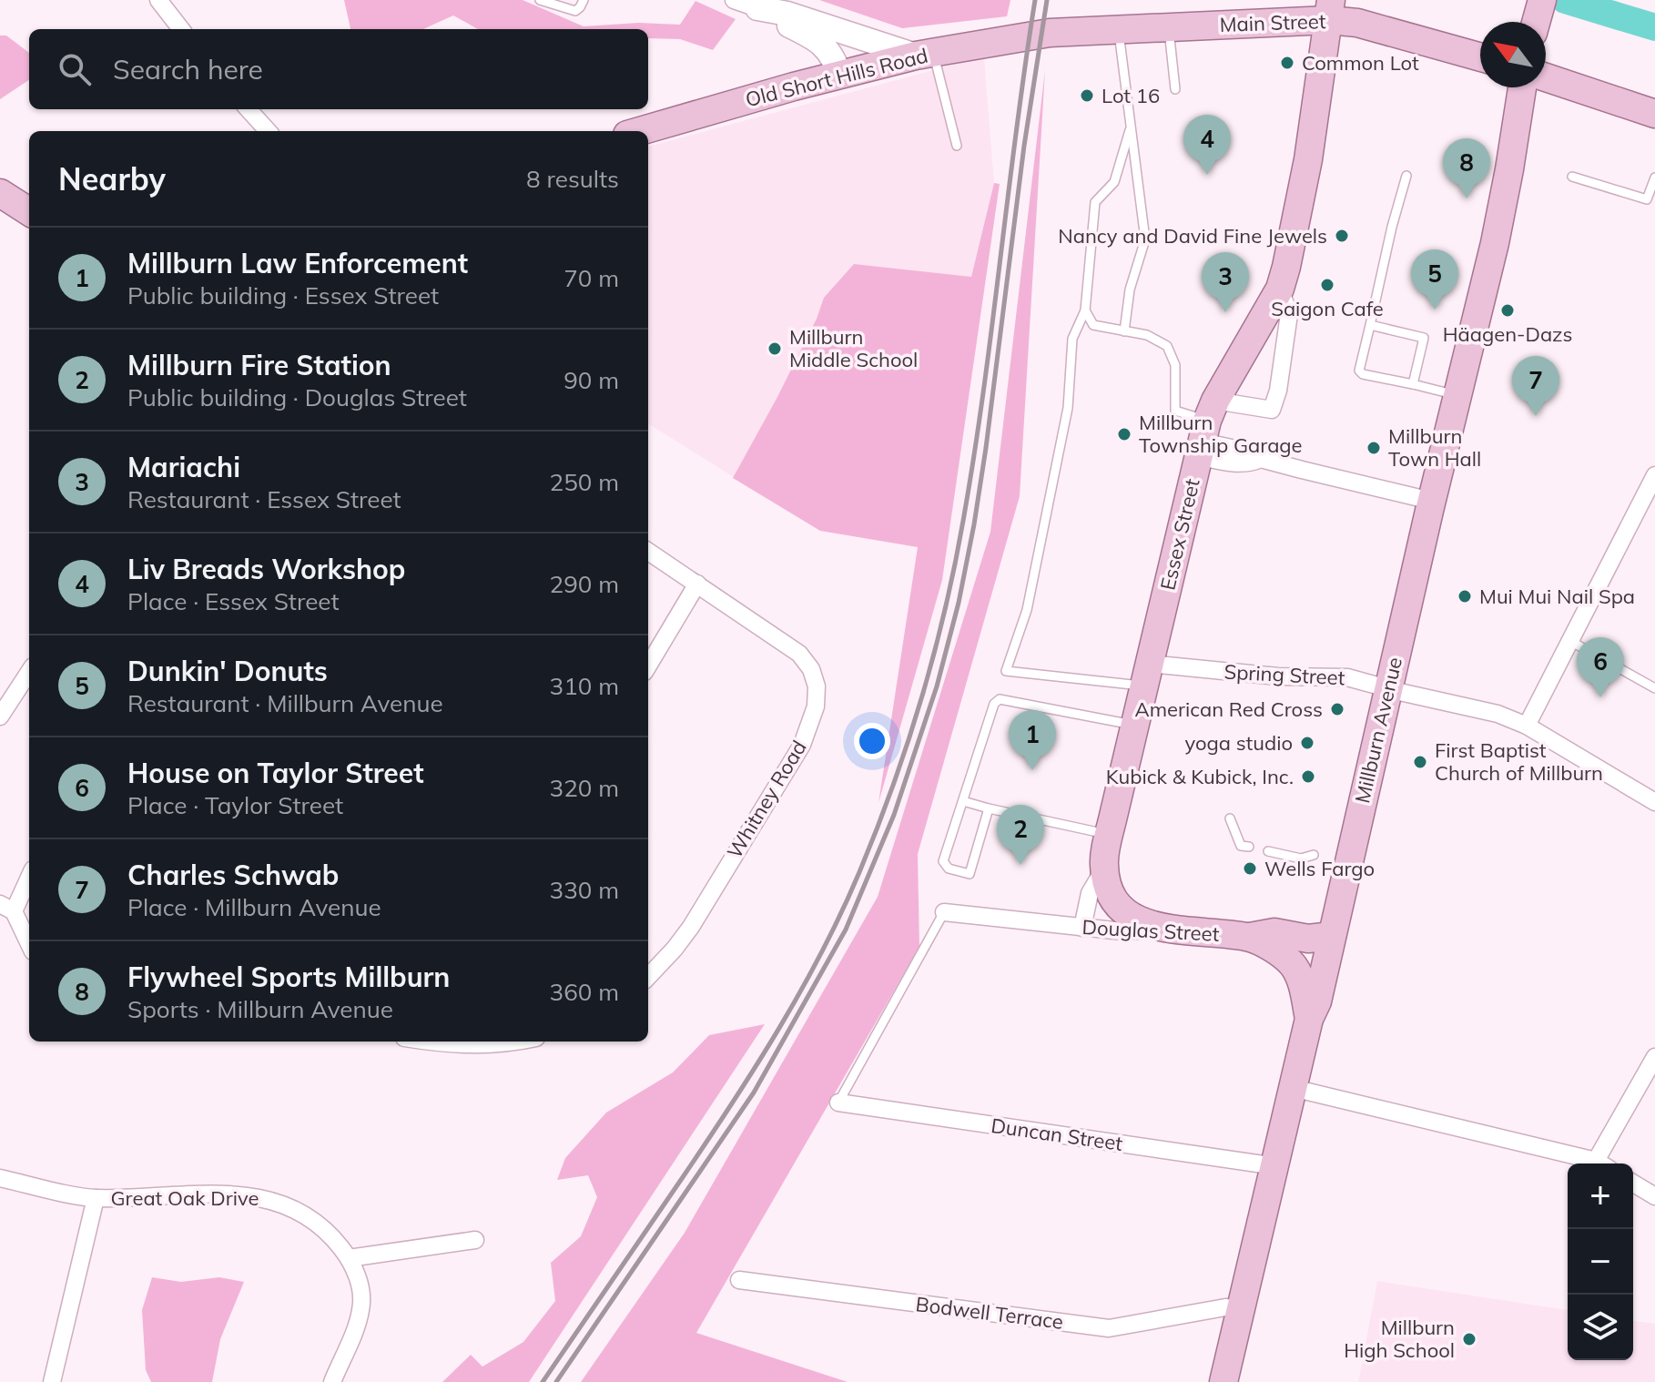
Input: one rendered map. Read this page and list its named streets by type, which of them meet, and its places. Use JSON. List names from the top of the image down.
{
  "streets": {
    "main road": [
      "Main Street",
      "Old Short Hills Road",
      "Essex Street",
      "Millburn Avenue",
      "Douglas Street"
    ],
    "street": [
      "Spring Street",
      "Whitney Road",
      "Duncan Street",
      "Great Oak Drive",
      "Bodwell Terrace"
    ]
  },
  "crossings": [
    ["Main Street", "Old Short Hills Road"],
    ["Main Street", "Essex Street"],
    ["Essex Street", "Spring Street"],
    ["Essex Street", "Douglas Street"],
    ["Spring Street", "Millburn Avenue"],
    ["Millburn Avenue", "Douglas Street"],
    ["Millburn Avenue", "Duncan Street"],
    ["Millburn Avenue", "Bodwell Terrace"]
  ],
  "places": [
    "Common Lot",
    "Lot 16",
    "Nancy and David Fine Jewels",
    "Saigon Cafe",
    "Häagen-Dazs",
    "Millburn Middle School",
    "Millburn Township Garage",
    "Millburn Town Hall",
    "Mui Mui Nail Spa",
    "American Red Cross",
    "yoga studio",
    "First Baptist Church of Millburn",
    "Kubick & Kubick, Inc.",
    "Wells Fargo",
    "Millburn High School"
  ],
  "north": "top left",
  "page": {
    "search": "Search here",
    "pins": [
      "4",
      "8",
      "5",
      "3",
      "7",
      "6",
      "1",
      "2"
    ],
    "heading": ["Nearby", "8 results"],
    "list": [
      {
        "mark": "1",
        "name": "Millburn Law Enforcement",
        "note": "Public building · Essex Street",
        "value": "70 m"
      },
      {
        "mark": "2",
        "name": "Millburn Fire Station",
        "note": "Public building · Douglas Street",
        "value": "90 m"
      },
      {
        "mark": "3",
        "name": "Mariachi",
        "note": "Restaurant · Essex Street",
        "value": "250 m"
      },
      {
        "mark": "4",
        "name": "Liv Breads Workshop",
        "note": "Place · Essex Street",
        "value": "290 m"
      },
      {
        "mark": "5",
        "name": "Dunkin' Donuts",
        "note": "Restaurant · Millburn Avenue",
        "value": "310 m"
      },
      {
        "mark": "6",
        "name": "House on Taylor Street",
        "note": "Place · Taylor Street",
        "value": "320 m"
      },
      {
        "mark": "7",
        "name": "Charles Schwab",
        "note": "Place · Millburn Avenue",
        "value": "330 m"
      },
      {
        "mark": "8",
        "name": "Flywheel Sports Millburn",
        "note": "Sports · Millburn Avenue",
        "value": "360 m"
      }
    ],
    "map_buttons": ["+", "−"]
  }
}
